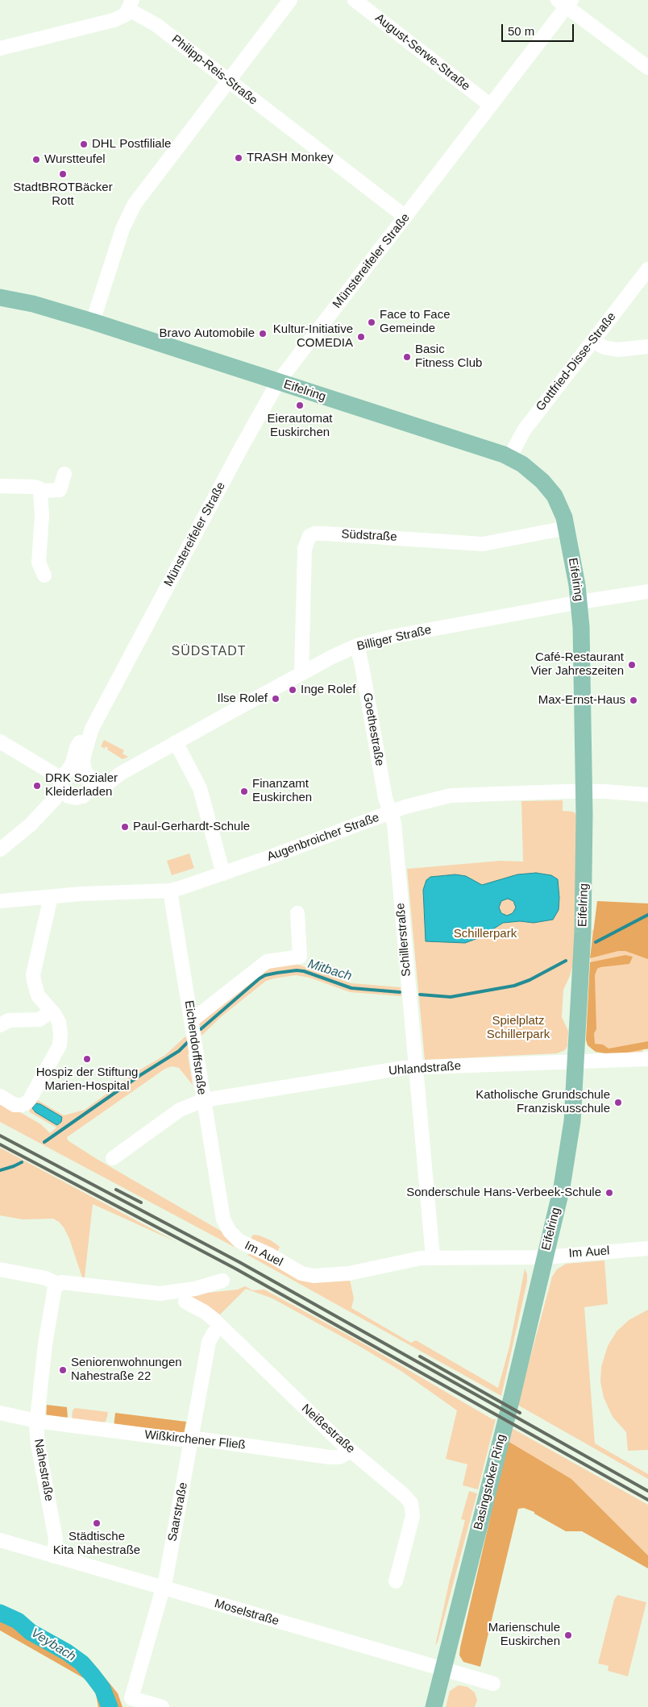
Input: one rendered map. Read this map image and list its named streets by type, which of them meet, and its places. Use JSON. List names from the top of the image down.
{
  "streets": {
    "main road": ["Eifelring", "Basingstoker Ring"],
    "street": [
      "August-Serwe-Straße",
      "Philipp-Reis-Straße",
      "Münstereifeler Straße",
      "Gottfried-Disse-Straße",
      "Südstraße",
      "Billiger Straße",
      "Goethestraße",
      "Augenbroicher Straße",
      "Schillerstraße",
      "Eichendorffstraße",
      "Uhlandstraße",
      "Im Auel",
      "Neißestraße",
      "Wißkirchener Fließ",
      "Nahestraße",
      "Saarstraße",
      "Moselstraße"
    ]
  },
  "crossings": [
    ["August-Serwe-Straße", "Münstereifeler Straße"],
    ["Philipp-Reis-Straße", "Münstereifeler Straße"],
    ["Münstereifeler Straße", "Eifelring"],
    ["Münstereifeler Straße", "Billiger Straße"],
    ["Gottfried-Disse-Straße", "Eifelring"],
    ["Eifelring", "Südstraße"],
    ["Eifelring", "Billiger Straße"],
    ["Eifelring", "Augenbroicher Straße"],
    ["Eifelring", "Uhlandstraße"],
    ["Eifelring", "Im Auel"],
    ["Eifelring", "Basingstoker Ring"],
    ["Südstraße", "Billiger Straße"],
    ["Billiger Straße", "Goethestraße"],
    ["Goethestraße", "Augenbroicher Straße"],
    ["Goethestraße", "Schillerstraße"],
    ["Augenbroicher Straße", "Schillerstraße"],
    ["Augenbroicher Straße", "Eichendorffstraße"],
    ["Schillerstraße", "Uhlandstraße"],
    ["Eichendorffstraße", "Uhlandstraße"],
    ["Eichendorffstraße", "Im Auel"],
    ["Uhlandstraße", "Im Auel"],
    ["Im Auel", "Basingstoker Ring"],
    ["Neißestraße", "Wißkirchener Fließ"],
    ["Neißestraße", "Saarstraße"],
    ["Wißkirchener Fließ", "Nahestraße"],
    ["Wißkirchener Fließ", "Saarstraße"],
    ["Nahestraße", "Moselstraße"],
    ["Basingstoker Ring", "Moselstraße"],
    ["Saarstraße", "Moselstraße"]
  ],
  "districts": ["SÜDSTADT"],
  "water": ["Mitbach", "Veybach"],
  "parks": ["Schillerpark", "Spielplatz Schillerpark"],
  "places": [
    "DHL Postfiliale",
    "TRASH Monkey",
    "Wurstteufel",
    "StadtBROTBäcker Rott",
    "Face to Face Gemeinde",
    "Bravo Automobile",
    "Kultur-Initiative COMEDIA",
    "Basic Fitness Club",
    "Eierautomat Euskirchen",
    "Café-Restaurant Vier Jahreszeiten",
    "Inge Rolef",
    "Ilse Rolef",
    "Max-Ernst-Haus",
    "DRK Sozialer Kleiderladen",
    "Finanzamt Euskirchen",
    "Paul-Gerhardt-Schule",
    "Hospiz der Stiftung Marien-Hospital",
    "Katholische Grundschule Franziskusschule",
    "Sonderschule Hans-Verbeek-Schule",
    "Seniorenwohnungen Nahestraße 22",
    "Städtische Kita Nahestraße",
    "Marienschule Euskirchen"
  ],
  "scale_bar": "50 m"
}
